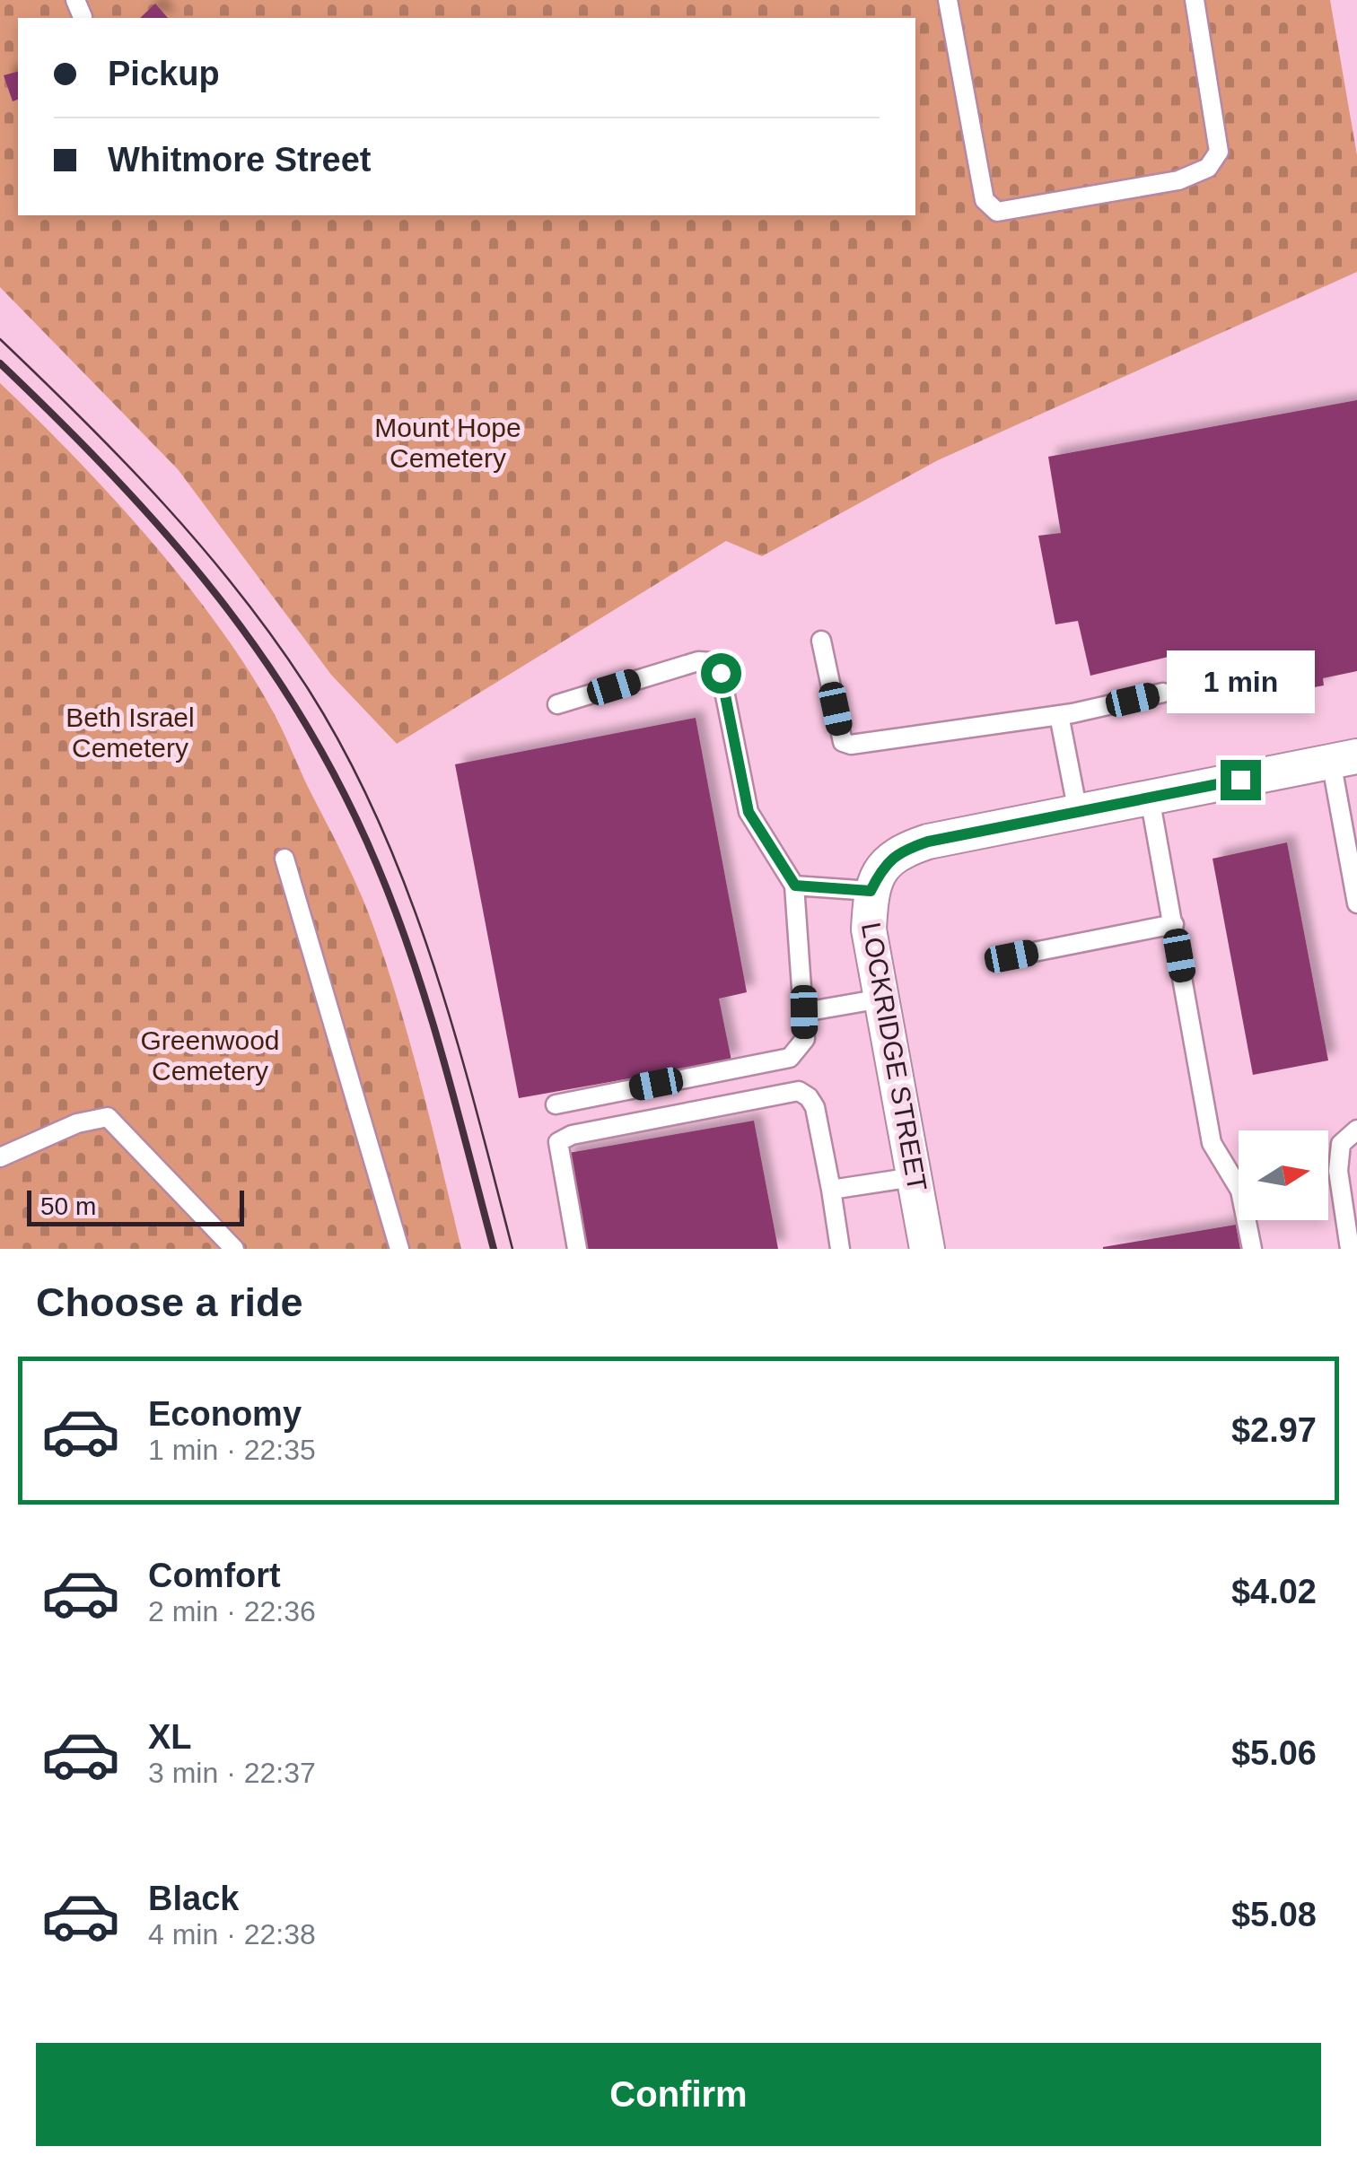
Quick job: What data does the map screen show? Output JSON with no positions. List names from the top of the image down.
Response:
{
  "streets": {
    "street": ["LOCKRIDGE STREET"]
  },
  "parks": ["Mount Hope Cemetery", "Beth Israel Cemetery", "Greenwood Cemetery"],
  "scale_bar": "50 m",
  "north": "right",
  "page": {
    "banner": ["Pickup", "Whitmore Street"],
    "bubble": "1 min",
    "scale": "50 m",
    "heading": "Choose a ride",
    "list": [
      {
        "name": "Economy",
        "note": "1 min · 22:35",
        "value": "$2.97"
      },
      {
        "name": "Comfort",
        "note": "2 min · 22:36",
        "value": "$4.02"
      },
      {
        "name": "XL",
        "note": "3 min · 22:37",
        "value": "$5.06"
      },
      {
        "name": "Black",
        "note": "4 min · 22:38",
        "value": "$5.08"
      }
    ],
    "buttons": "Confirm"
  }
}
